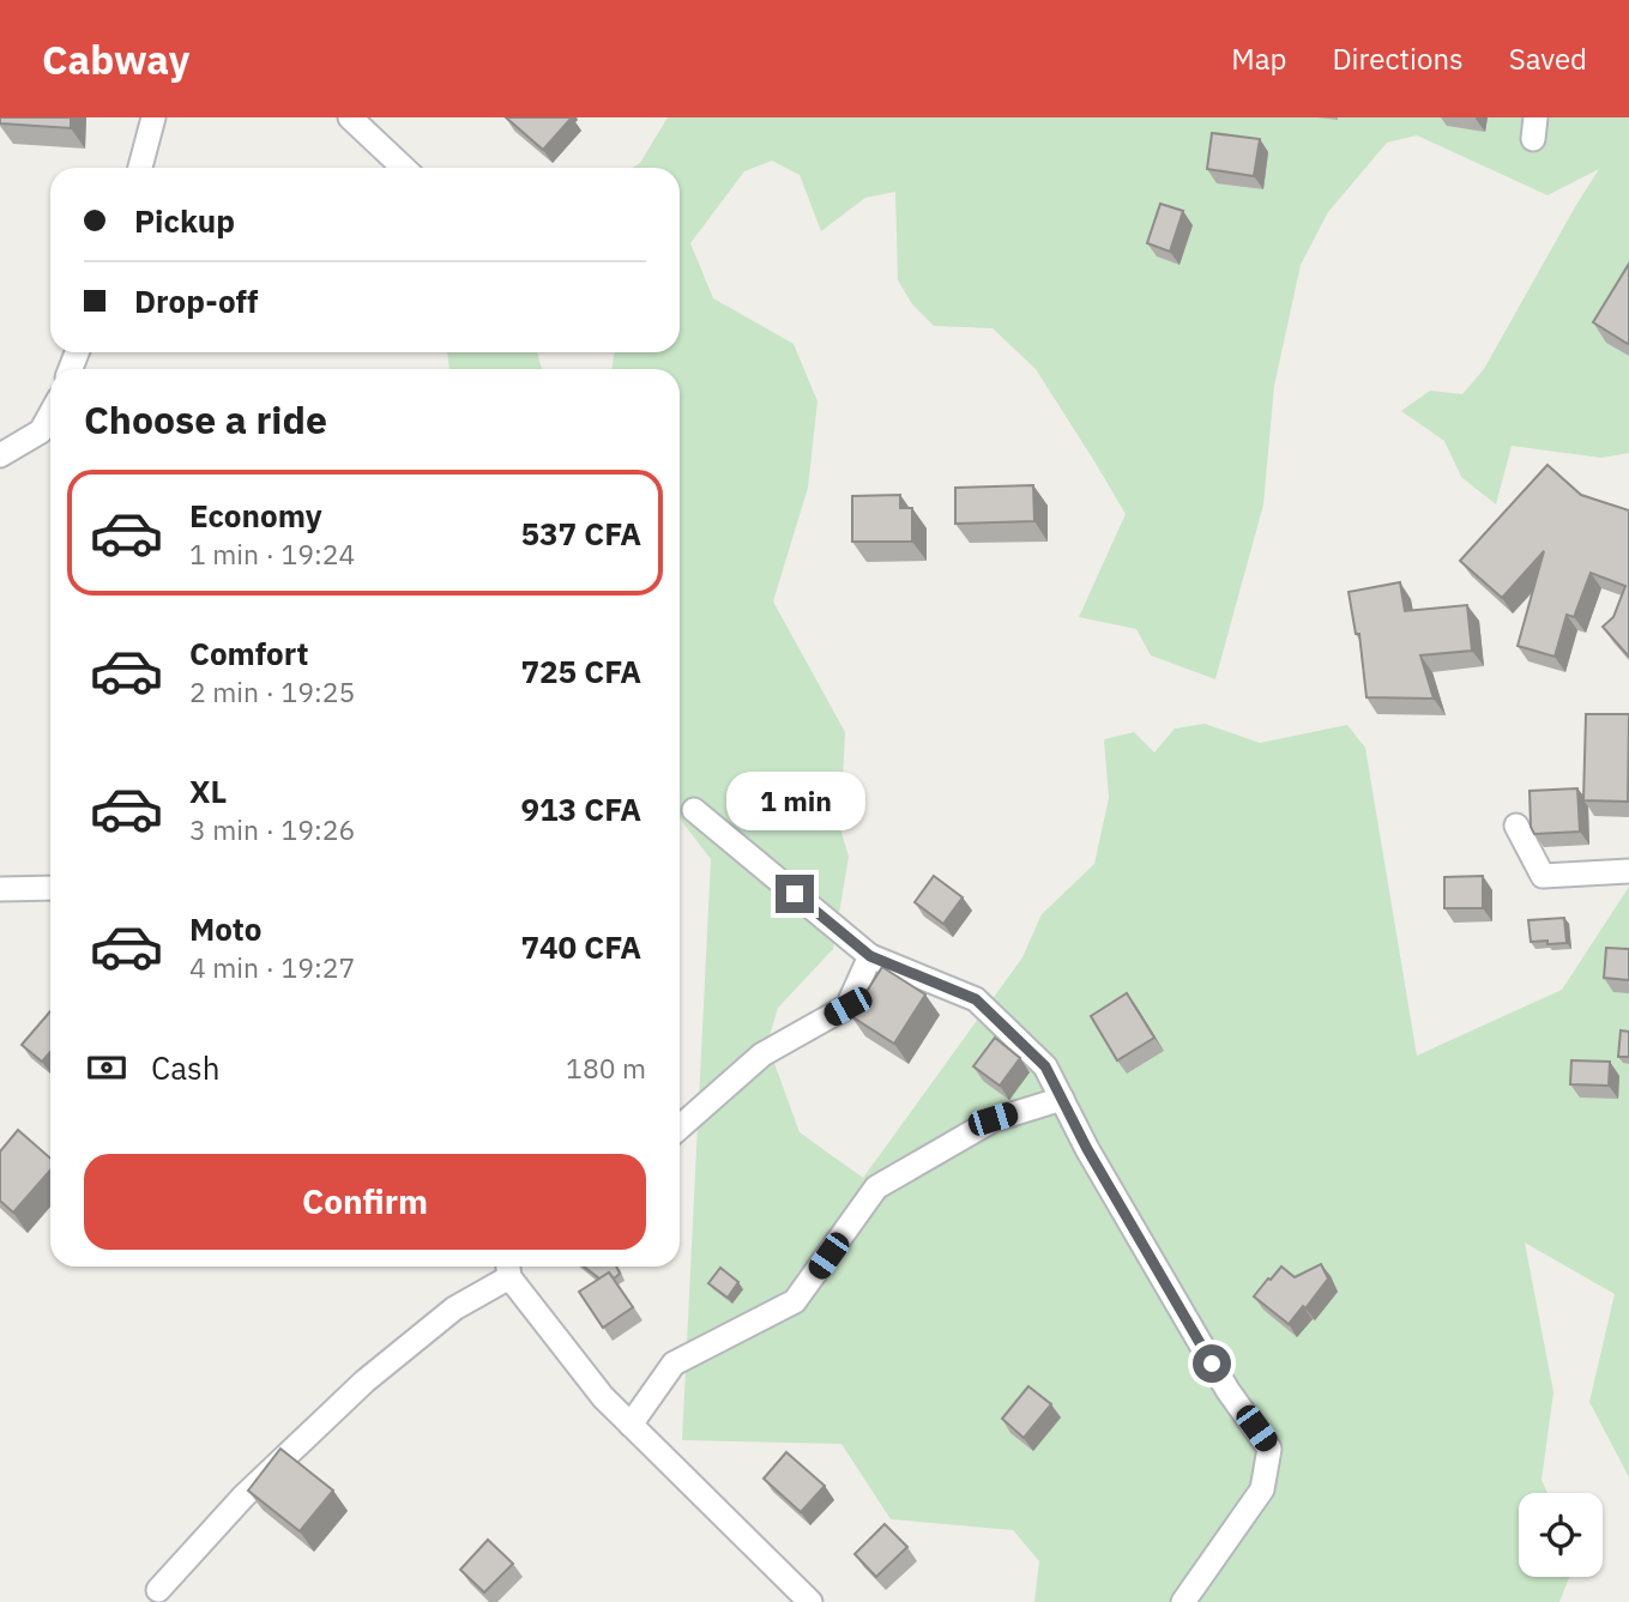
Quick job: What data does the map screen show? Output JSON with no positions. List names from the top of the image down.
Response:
{
  "page": {
    "header": "Cabway",
    "nav": ["Map", "Directions", "Saved"],
    "banner": ["Pickup", "Drop-off"],
    "heading": "Choose a ride",
    "list": [
      {
        "name": "Economy",
        "note": "1 min · 19:24",
        "value": "537 CFA"
      },
      {
        "name": "Comfort",
        "note": "2 min · 19:25",
        "value": "725 CFA"
      },
      {
        "name": "XL",
        "note": "3 min · 19:26",
        "value": "913 CFA"
      },
      {
        "name": "Moto",
        "note": "4 min · 19:27",
        "value": "740 CFA"
      }
    ],
    "bubble": "1 min",
    "pay": ["Cash", "180 m"],
    "buttons": "Confirm"
  }
}
